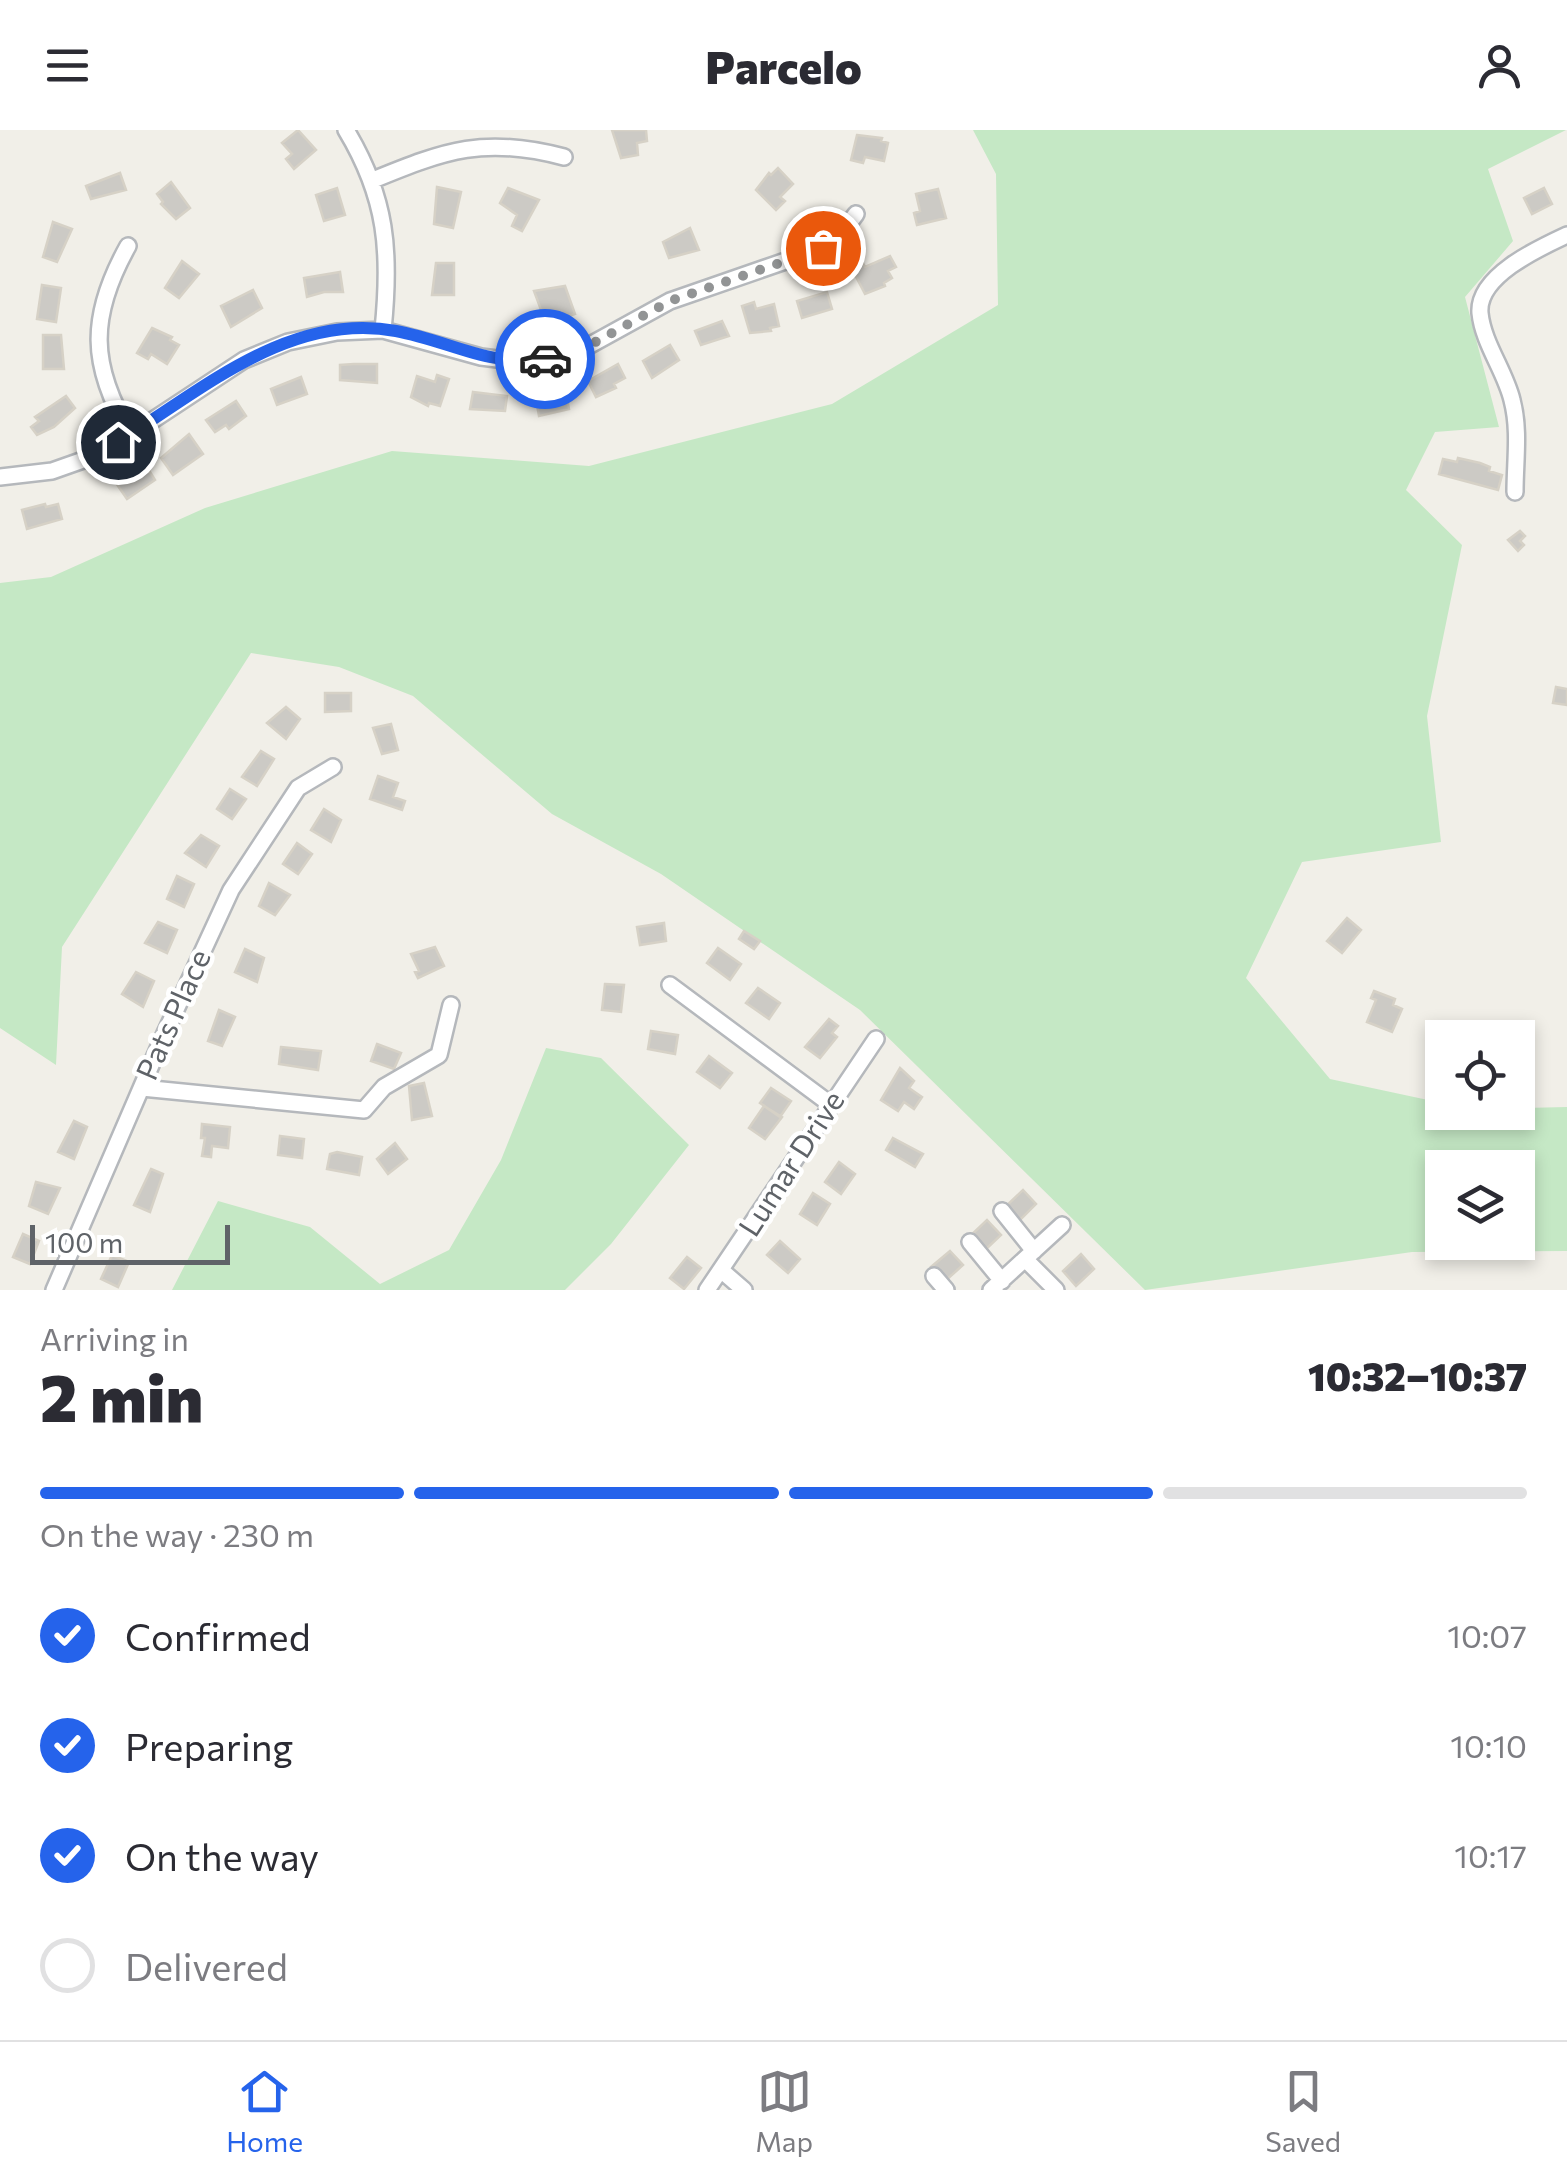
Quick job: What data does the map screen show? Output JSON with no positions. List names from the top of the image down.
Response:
{
  "streets": {
    "street": ["Pats Place", "Lumar Drive"]
  },
  "scale_bar": "100 m",
  "page": {
    "header": "Parcelo",
    "scale": "100 m",
    "heading": ["2 min", "Arriving in", "10:32–10:37"],
    "bar": "On the way · 230 m",
    "list": [
      ["Confirmed", "10:07"],
      ["Preparing", "10:10"],
      ["On the way", "10:17"],
      "Delivered"
    ],
    "tabs": ["Home", "Map", "Saved"]
  }
}
